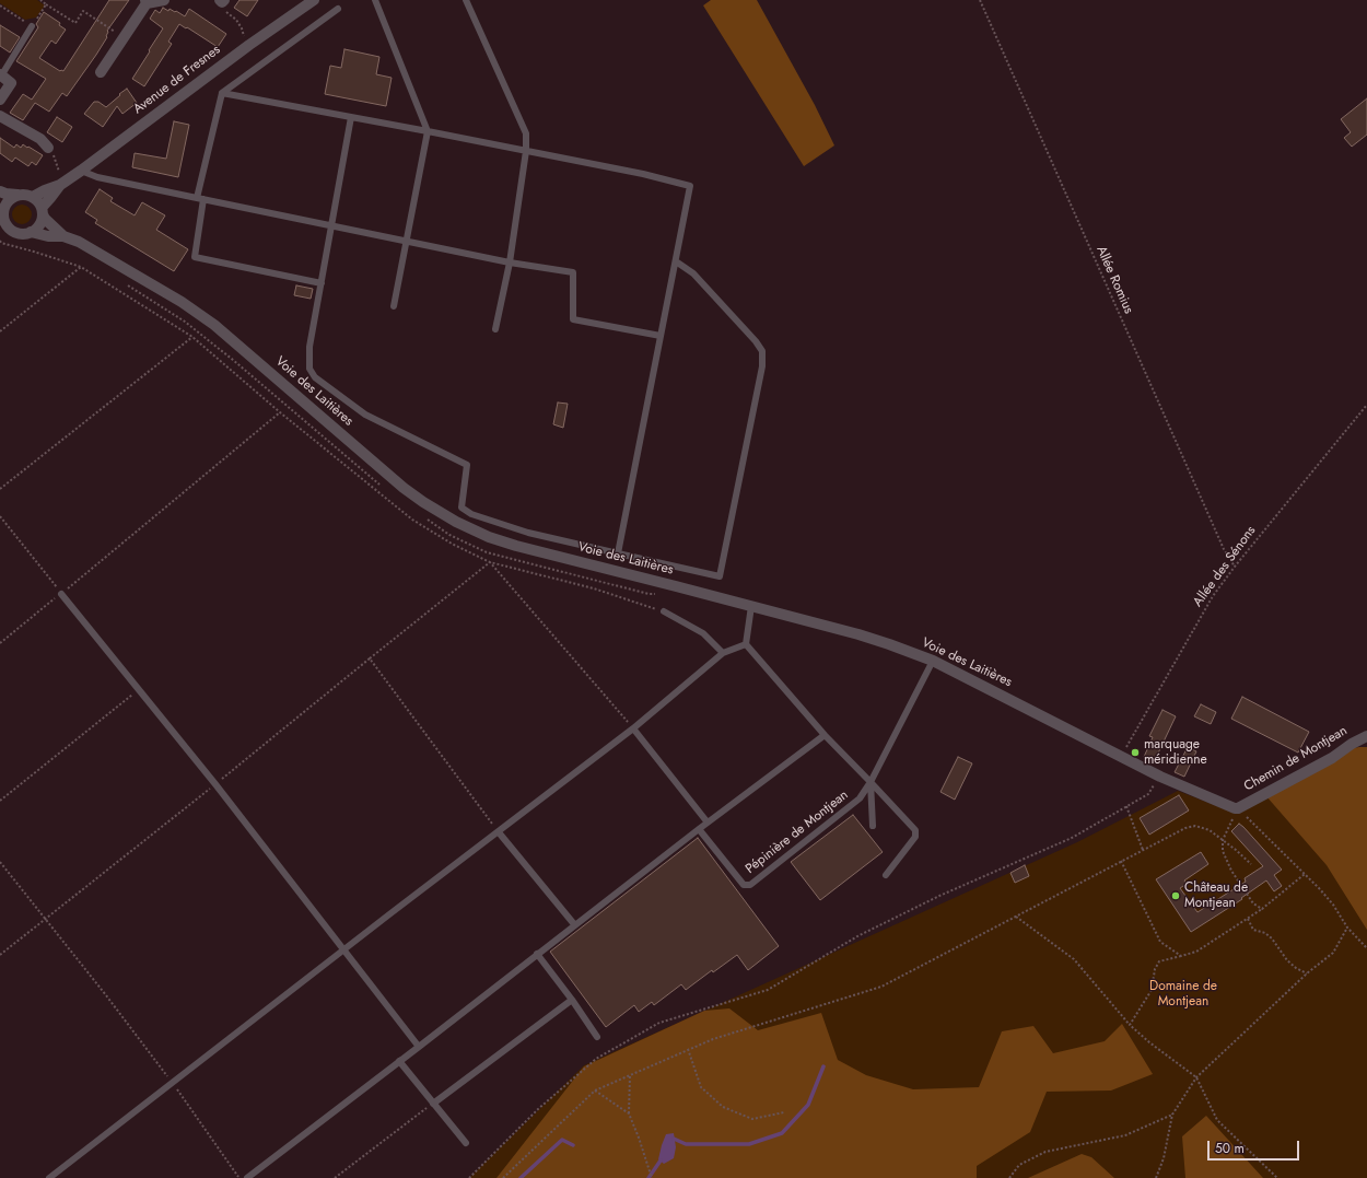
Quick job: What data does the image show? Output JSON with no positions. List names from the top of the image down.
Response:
{
  "streets": {
    "street": ["Avenue de Fresnes", "Voie des Laitières", "Chemin de Montjean"],
    "lane": ["Pépinière de Montjean"],
    "path": ["Allée Romius", "Allée des Sénons"]
  },
  "crossings": [
    ["Avenue de Fresnes", "Voie des Laitières"],
    ["Allée Romius", "Allée des Sénons"],
    ["Voie des Laitières", "Allée des Sénons"],
    ["Voie des Laitières", "Chemin de Montjean"],
    ["Voie des Laitières", "Pépinière de Montjean"]
  ],
  "parks": ["Domaine de Montjean"],
  "places": ["marquage méridienne", "Château de Montjean"],
  "scale_bar": "50 m"
}
